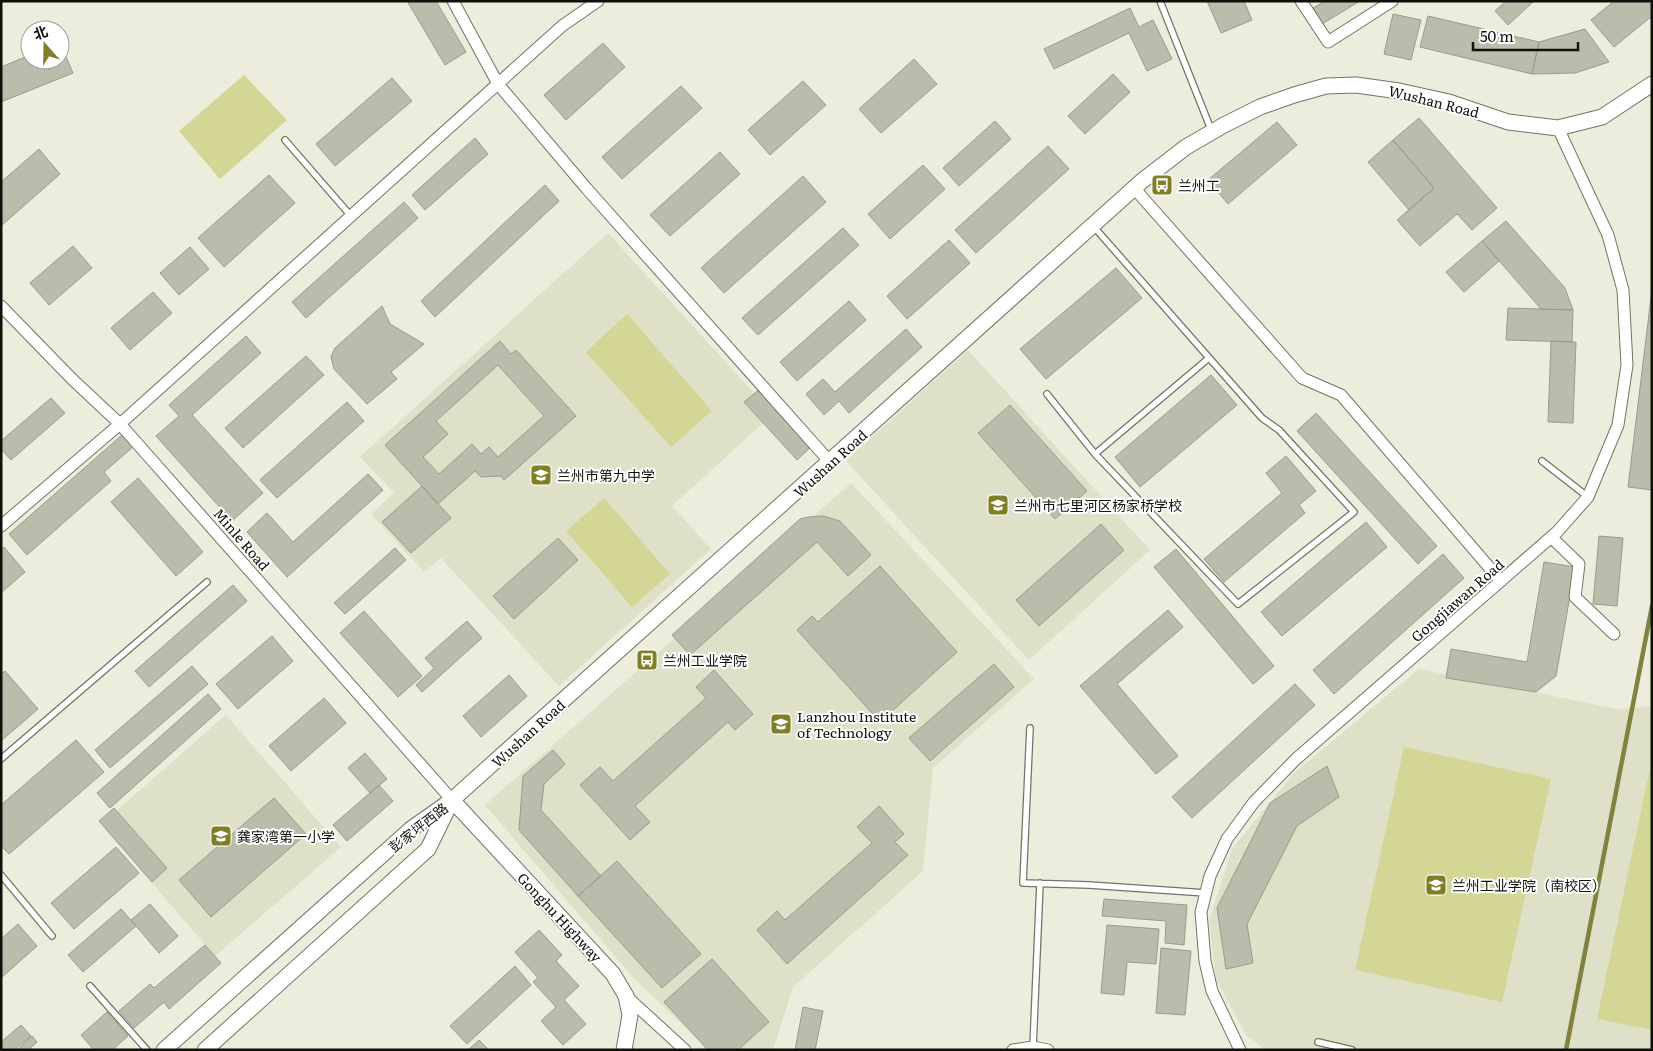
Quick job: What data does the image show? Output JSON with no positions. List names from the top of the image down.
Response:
{
  "streets": {
    "main road": ["Wushan Road", "彭家坪西路", "Gonghu Highway"],
    "street": ["Minle Road", "Gongjiawan Road"]
  },
  "crossings": [
    ["Wushan Road", "Minle Road"],
    ["Wushan Road", "Gongjiawan Road"],
    ["Wushan Road", "彭家坪西路"],
    ["Wushan Road", "Gonghu Highway"],
    ["Minle Road", "彭家坪西路"],
    ["Minle Road", "Gonghu Highway"],
    ["彭家坪西路", "Gonghu Highway"]
  ],
  "places": {
    "bus stop": ["兰州工", "兰州工业学院"],
    "school or university": [
      "兰州市第九中学",
      "兰州市七里河区杨家桥学校",
      "Lanzhou Institute of Technology",
      "龚家湾第一小学",
      "兰州工业学院（南校区）"
    ]
  },
  "scale_bar": "50 m",
  "north": "top"
}
